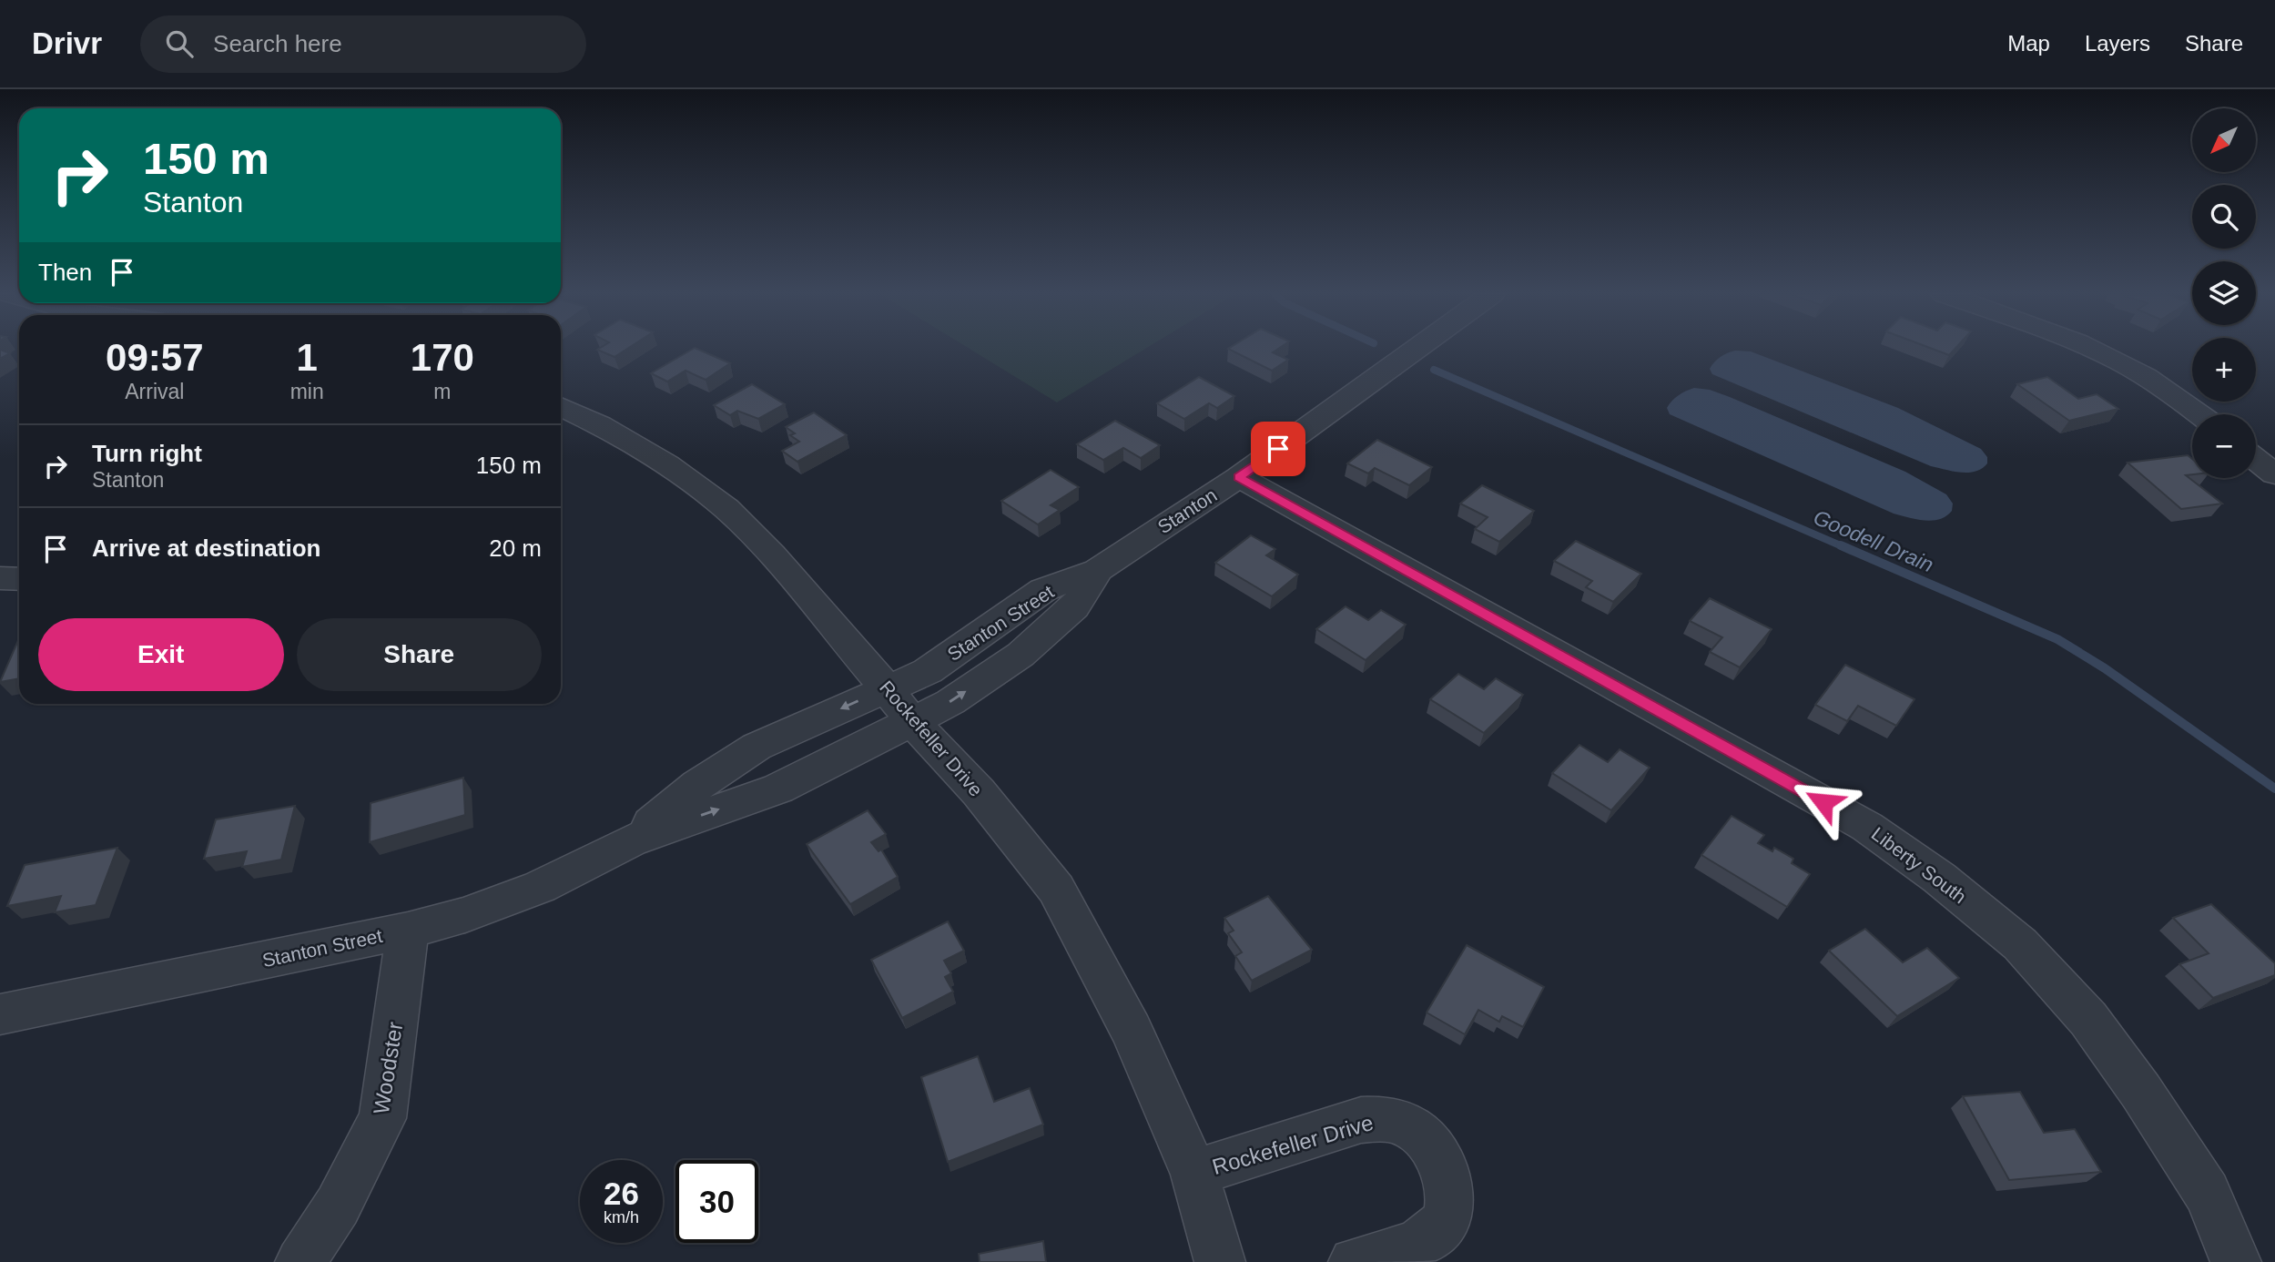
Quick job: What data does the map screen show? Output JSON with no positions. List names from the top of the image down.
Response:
{
  "streets": {
    "street": [
      "Stanton",
      "Stanton Street",
      "Rockefeller Drive",
      "Liberty South",
      "Woodster"
    ]
  },
  "crossings": [
    ["Stanton", "Stanton Street"],
    ["Stanton", "Liberty South"],
    ["Stanton Street", "Rockefeller Drive"],
    ["Stanton Street", "Woodster"]
  ],
  "water": ["Goodell Drain"],
  "north": "bottom left",
  "page": {
    "header": "Drivr",
    "search": "Search here",
    "nav": ["Map", "Layers", "Share"],
    "map_buttons": ["+", "−"],
    "turn": ["150 m", "Stanton"],
    "then": "Then",
    "eta": [
      "09:57",
      "Arrival",
      "1",
      "min",
      "170",
      "m"
    ],
    "list": [
      {
        "name": "Turn right",
        "note": "Stanton",
        "value": "150 m"
      },
      {
        "name": "Arrive at destination",
        "value": "20 m"
      }
    ],
    "buttons": ["Exit", "Share"],
    "speed": "26 km/h",
    "limit": "30"
  }
}
